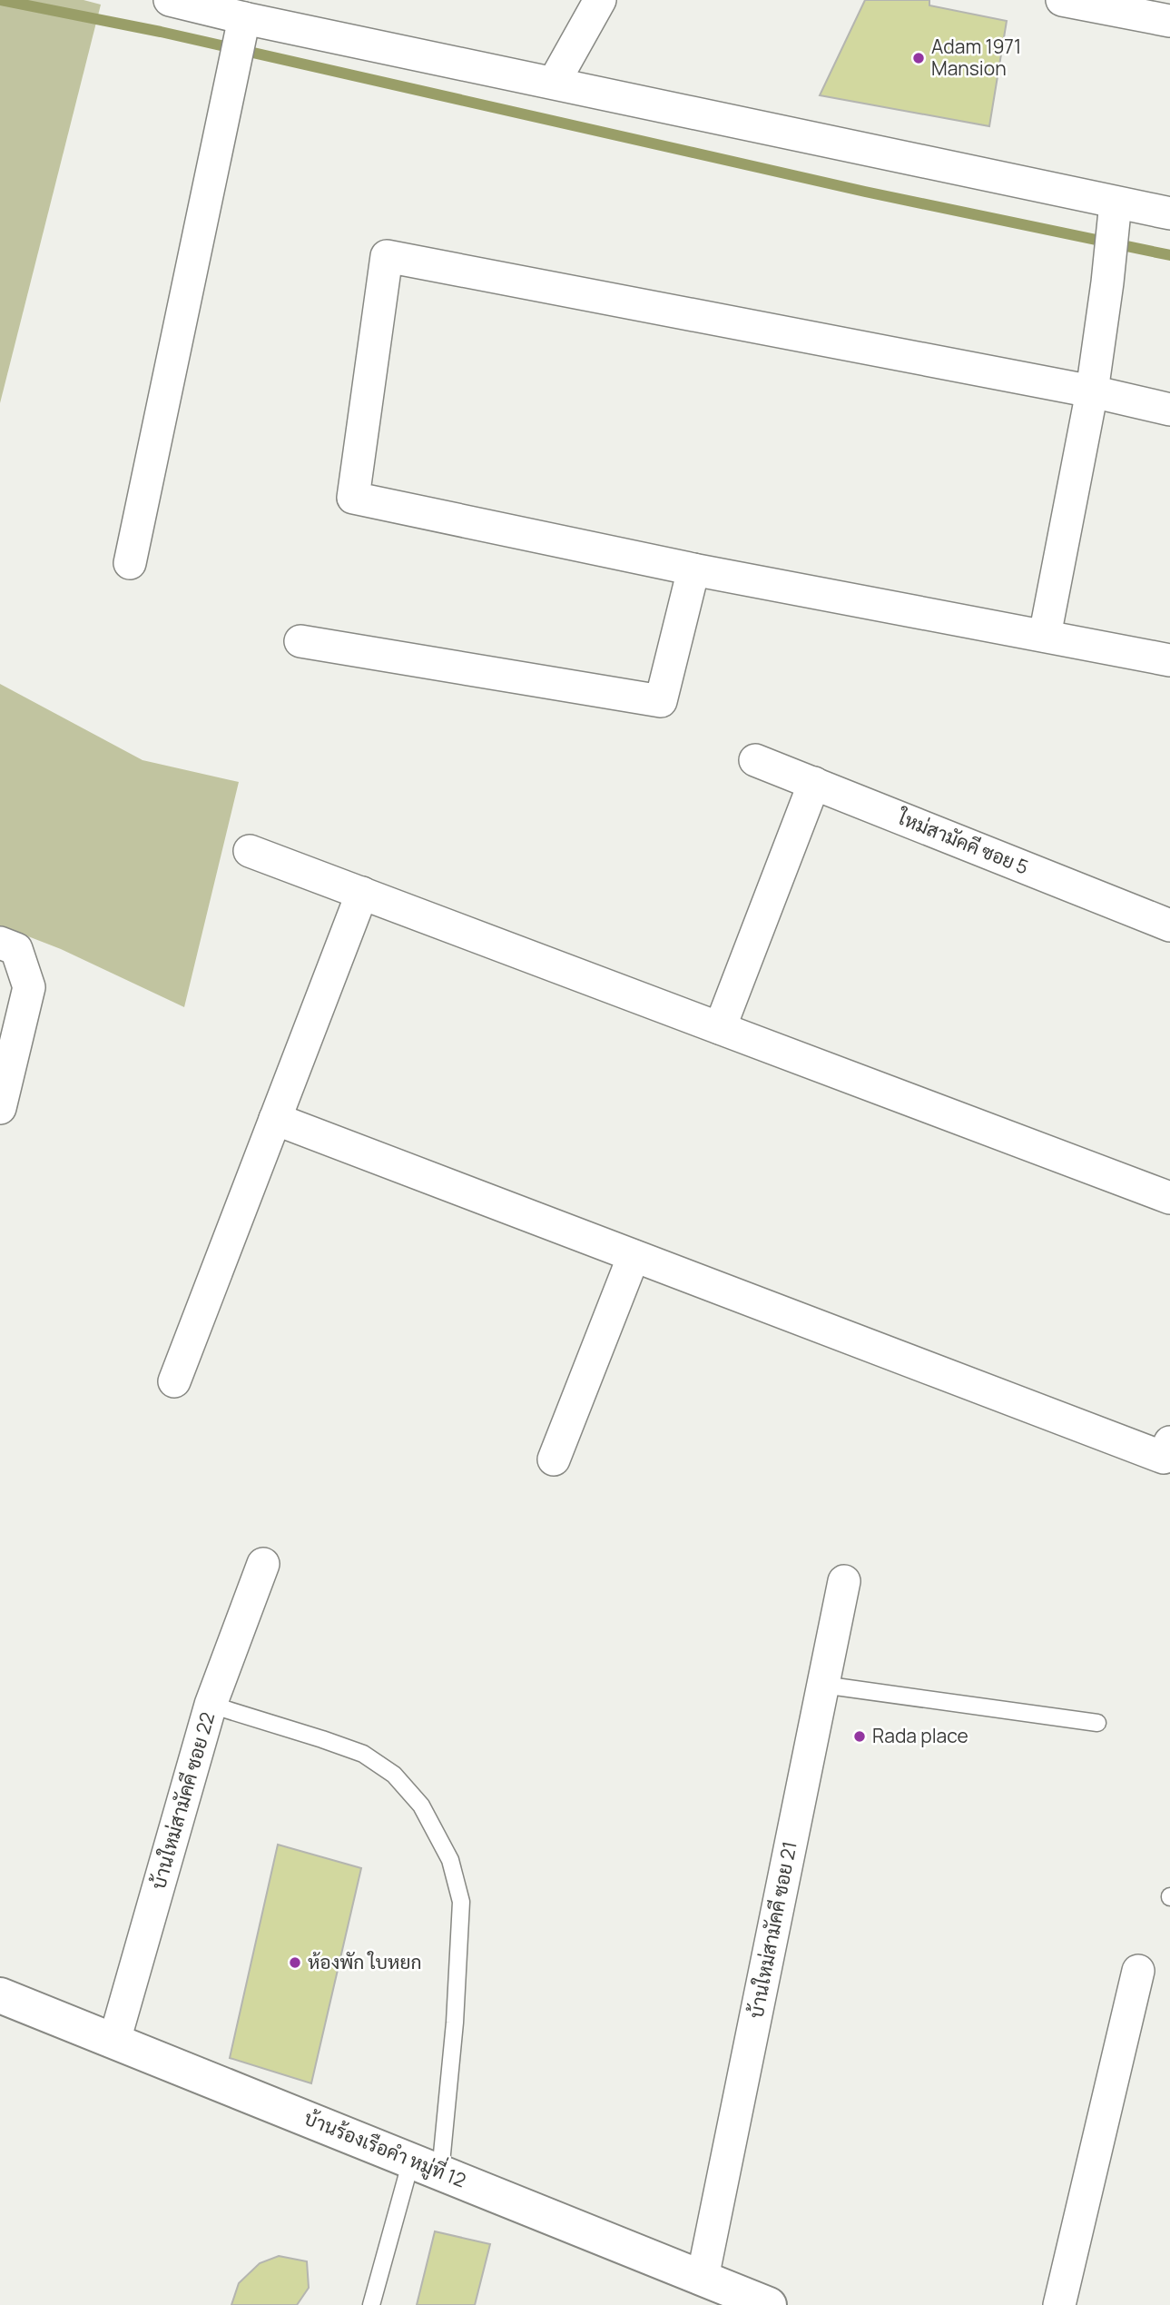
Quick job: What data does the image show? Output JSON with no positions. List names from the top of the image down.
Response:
{
  "streets": {
    "street": [
      "ใหม่สามัคคี ซอย 5",
      "บ้านใหม่สามัคคี ซอย 22",
      "บ้านใหม่สามัคคี ซอย 21",
      "บ้านร้องเรือคำ หมู่ที่ 12"
    ]
  },
  "crossings": [
    ["บ้านใหม่สามัคคี ซอย 22", "บ้านร้องเรือคำ หมู่ที่ 12"],
    ["บ้านใหม่สามัคคี ซอย 21", "บ้านร้องเรือคำ หมู่ที่ 12"]
  ],
  "places": ["Adam 1971 Mansion", "Rada place", "ห้องพัก ใบหยก"]
}
